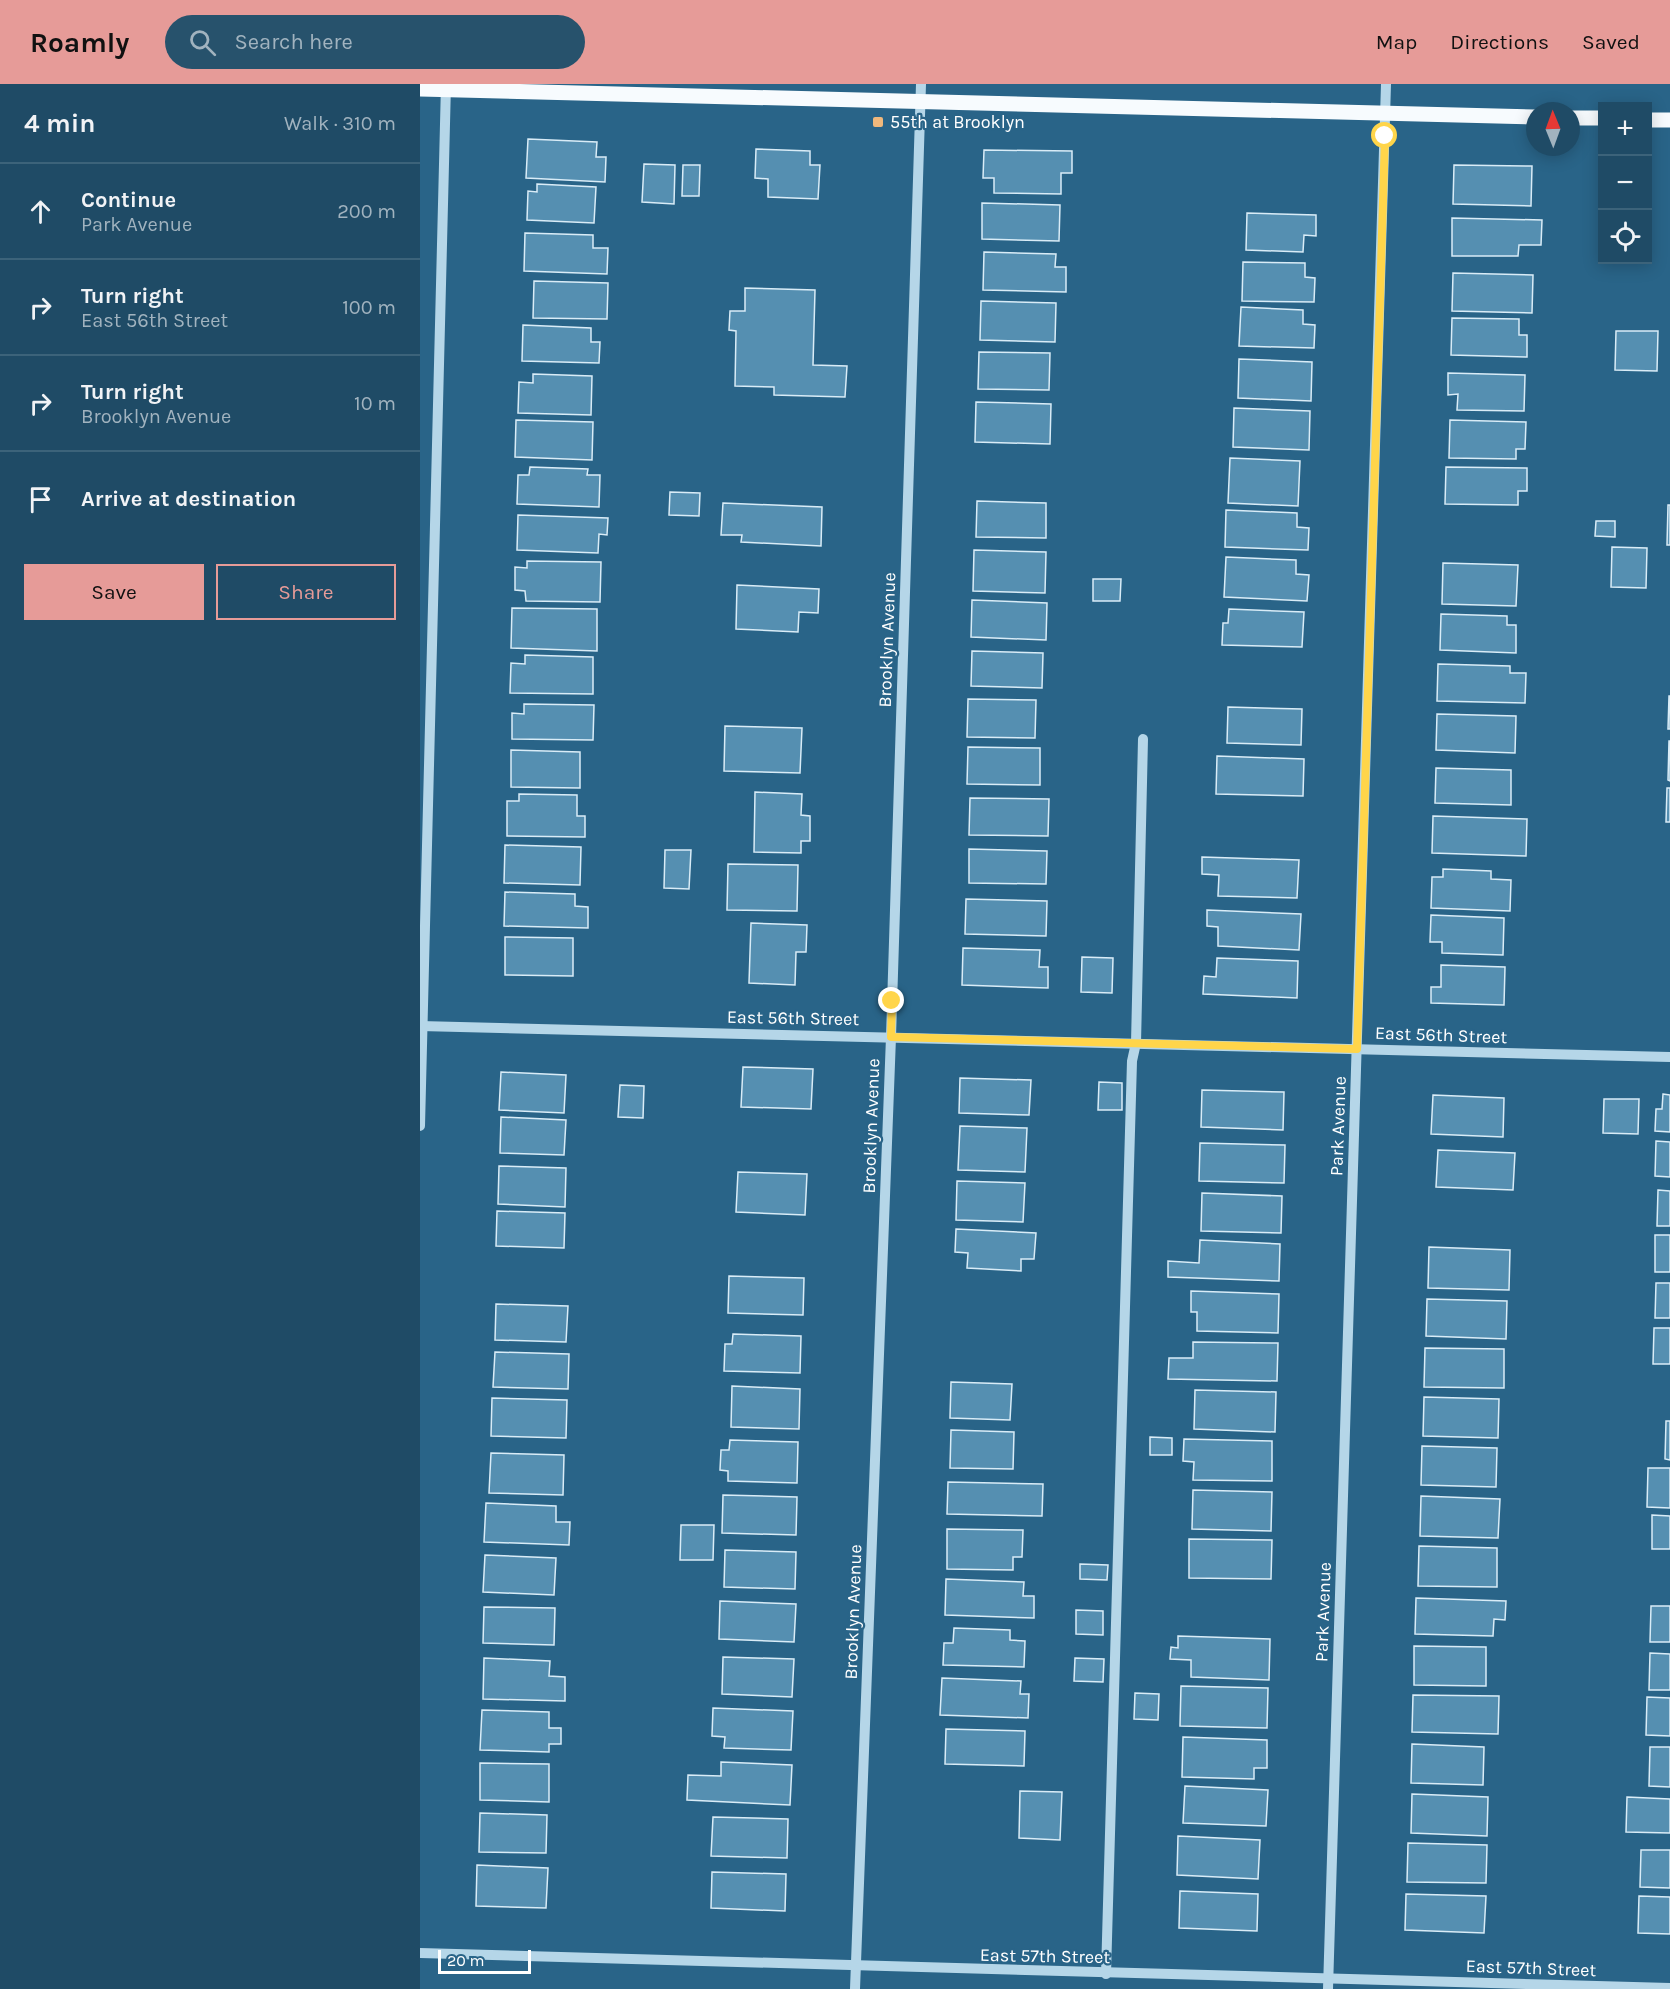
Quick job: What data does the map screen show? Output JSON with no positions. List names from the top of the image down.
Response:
{
  "streets": {
    "street": [
      "Brooklyn Avenue",
      "East 56th Street",
      "Park Avenue",
      "East 57th Street"
    ]
  },
  "crossings": [
    ["Brooklyn Avenue", "East 56th Street"],
    ["Brooklyn Avenue", "East 57th Street"],
    ["East 56th Street", "Park Avenue"],
    ["Park Avenue", "East 57th Street"]
  ],
  "places": {
    "transit": ["55th at Brooklyn"]
  },
  "scale_bar": "20 m",
  "north": "top",
  "page": {
    "header": "Roamly",
    "search": "Search here",
    "nav": ["Map", "Directions", "Saved"],
    "heading": ["4 min", "Walk · 310 m"],
    "map_buttons": ["+", "−"],
    "list": [
      ["Continue", "Park Avenue", "200 m"],
      ["Turn right", "East 56th Street", "100 m"],
      ["Turn right", "Brooklyn Avenue", "10 m"],
      "Arrive at destination"
    ],
    "buttons": ["Save", "Share"],
    "scale": "20 m"
  }
}
